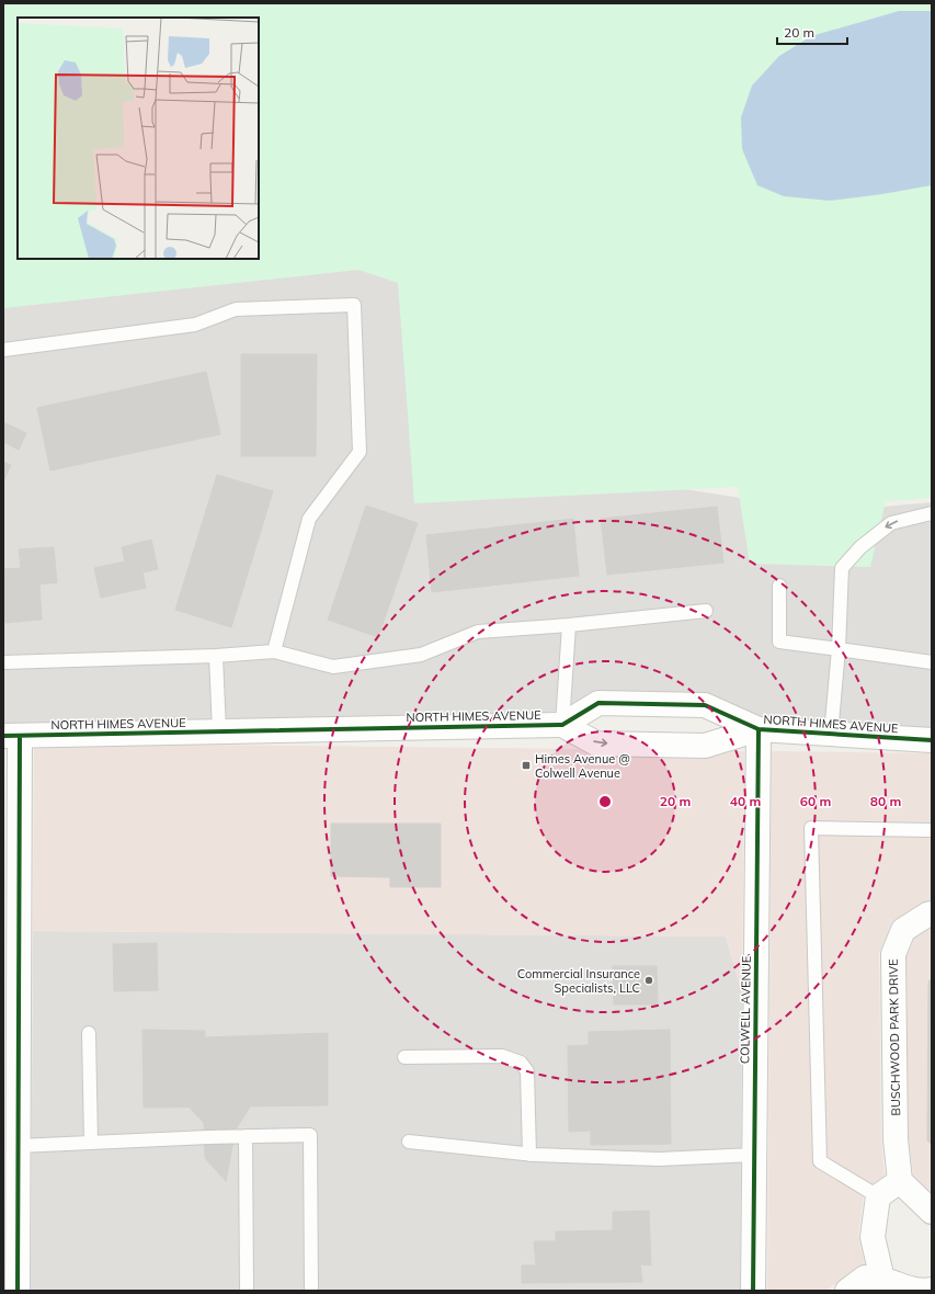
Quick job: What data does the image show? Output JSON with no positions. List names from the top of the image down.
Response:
{
  "streets": {
    "street": ["NORTH HIMES AVENUE", "COLWELL AVENUE", "BUSCHWOOD PARK DRIVE"]
  },
  "crossings": [
    ["NORTH HIMES AVENUE", "COLWELL AVENUE"]
  ],
  "places": {
    "transit": ["Himes Avenue @ Colwell Avenue"],
    "other": ["Commercial Insurance Specialists, LLC"]
  },
  "scale_bar": "20 m",
  "rings": [
    "20 m",
    "40 m",
    "60 m",
    "80 m"
  ]
}
